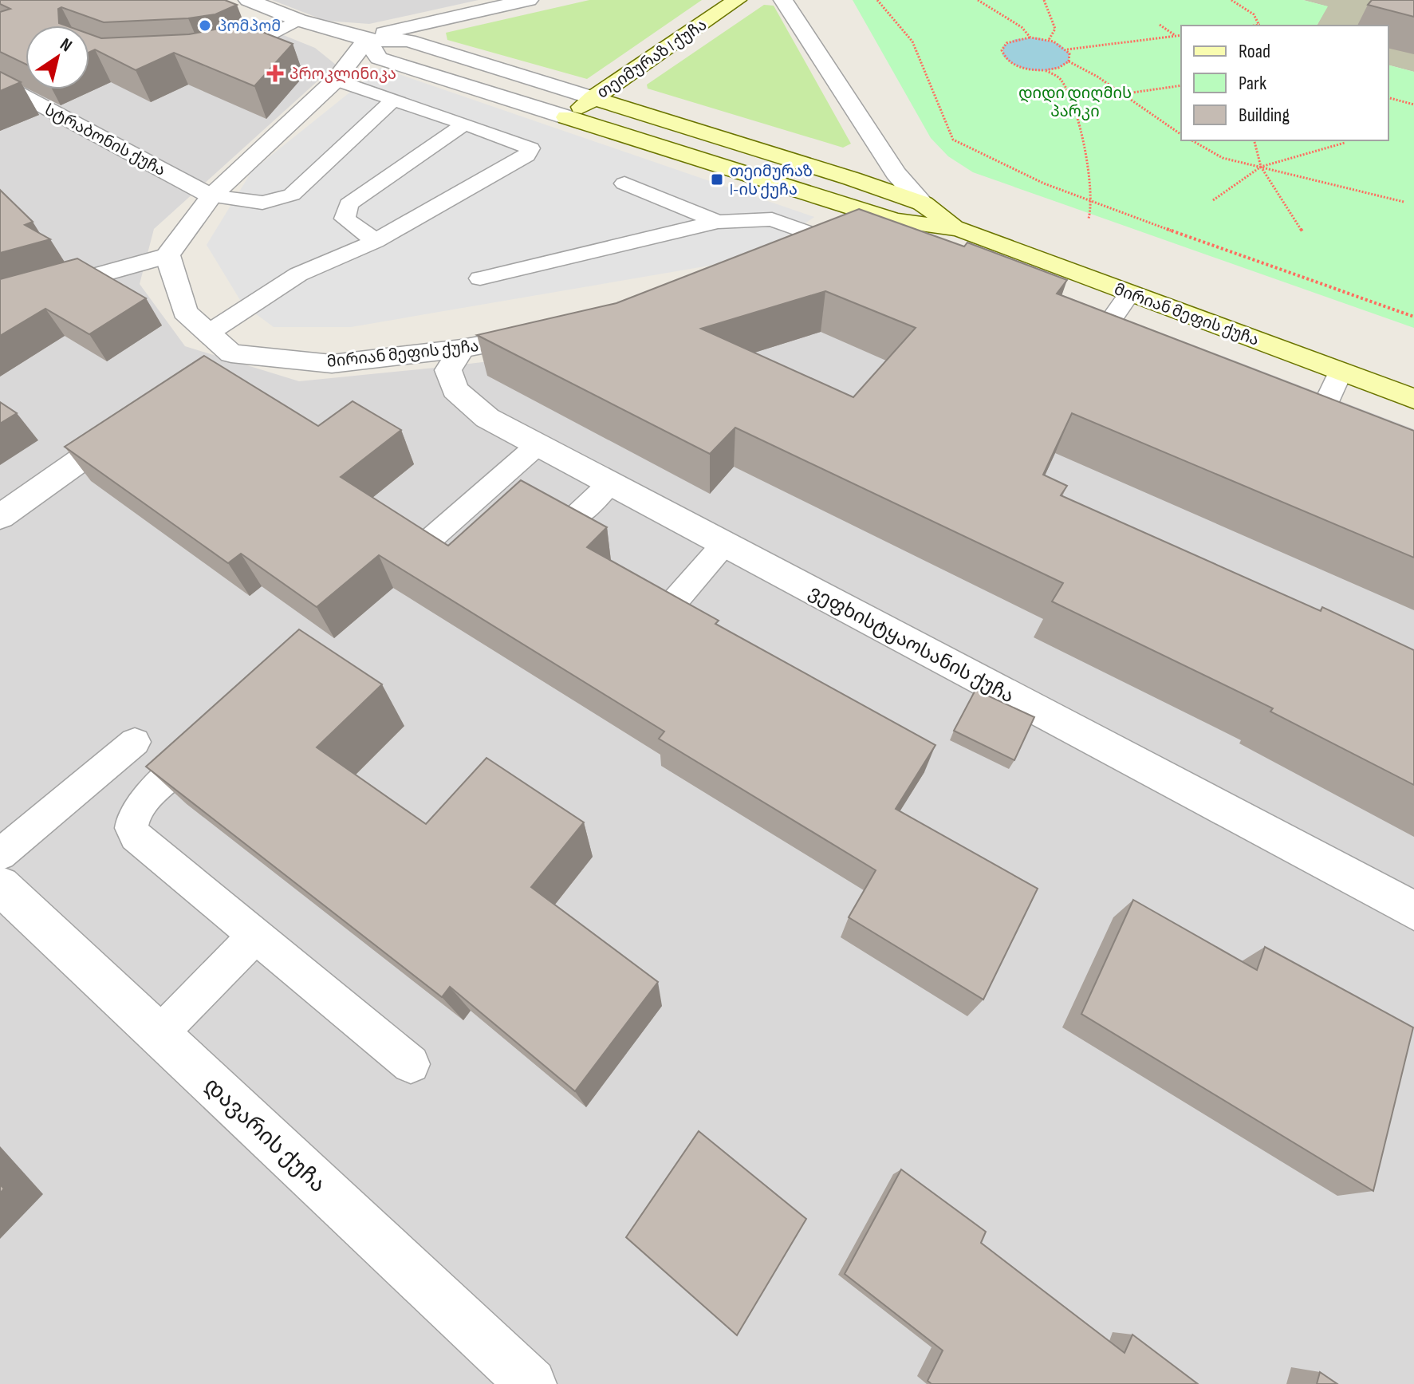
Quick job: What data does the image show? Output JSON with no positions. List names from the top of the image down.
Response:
{
  "streets": {
    "main road": ["თეიმურაზ I ქუჩა", "მირიან მეფის ქუჩა"],
    "street": ["სტრაბონის ქუჩა", "ვეფხისტყაოსანის ქუჩა", "დავარის ქუჩა"]
  },
  "crossings": [
    ["თეიმურაზ I ქუჩა", "მირიან მეფის ქუჩა"],
    ["მირიან მეფის ქუჩა", "ვეფხისტყაოსანის ქუჩა"]
  ],
  "parks": ["დიდი დიღმის პარკი"],
  "places": {
    "other": ["პომპომ"],
    "health": ["პროკლინიკა"],
    "transit": ["თეიმურაზ I-ის ქუჩა"]
  },
  "legend": ["Road", "Park", "Building"],
  "north": "top right"
}
